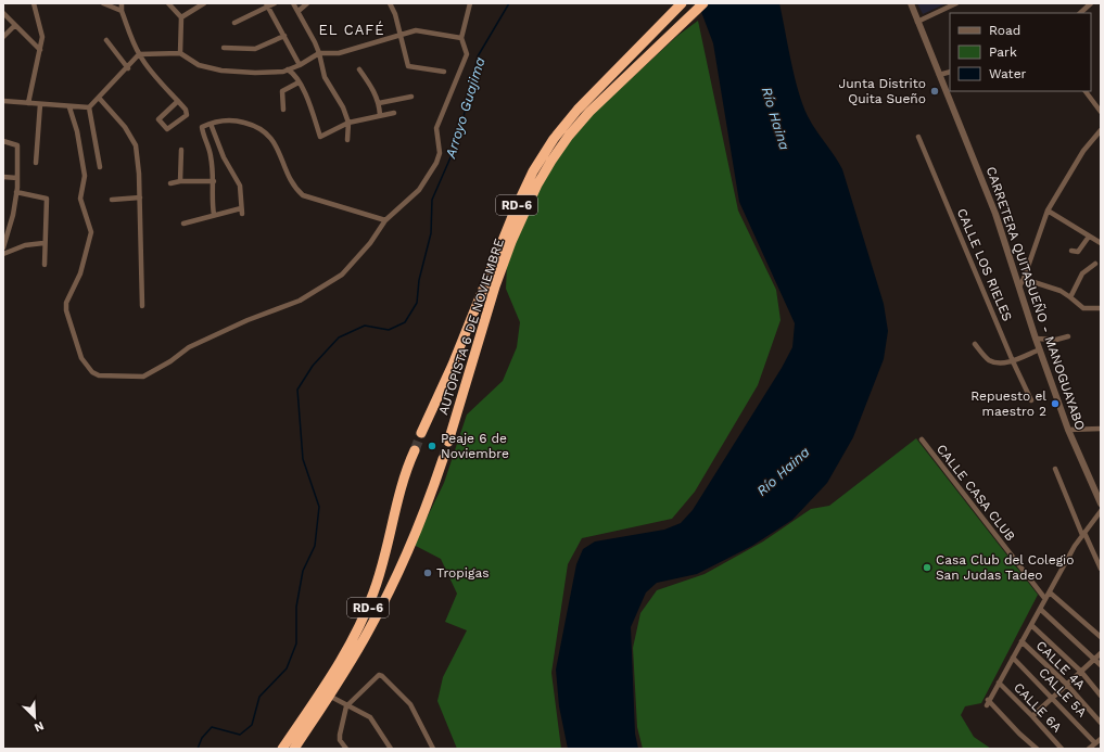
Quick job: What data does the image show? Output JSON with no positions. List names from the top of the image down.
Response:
{
  "streets": {
    "highway": ["RD-6", "AUTOPISTA 6 DE NOVIEMBRE"],
    "street": [
      "CALLE LOS RIELES",
      "CARRETERA QUITASUEÑO - MANOGUAYABO",
      "CALLE CASA CLUB",
      "CALLE 4A",
      "CALLE 5A",
      "CALLE 6A"
    ]
  },
  "districts": ["EL CAFÉ"],
  "water": ["Arroyo Guajima", "Río Haina"],
  "places": [
    "Junta Distrito Quita Sueño",
    "Repuesto el maestro 2",
    "Peaje 6 de Noviembre",
    "Casa Club del Colegio San Judas Tadeo",
    "Tropigas"
  ],
  "legend": ["Road", "Park", "Water"],
  "north": "bottom right"
}
